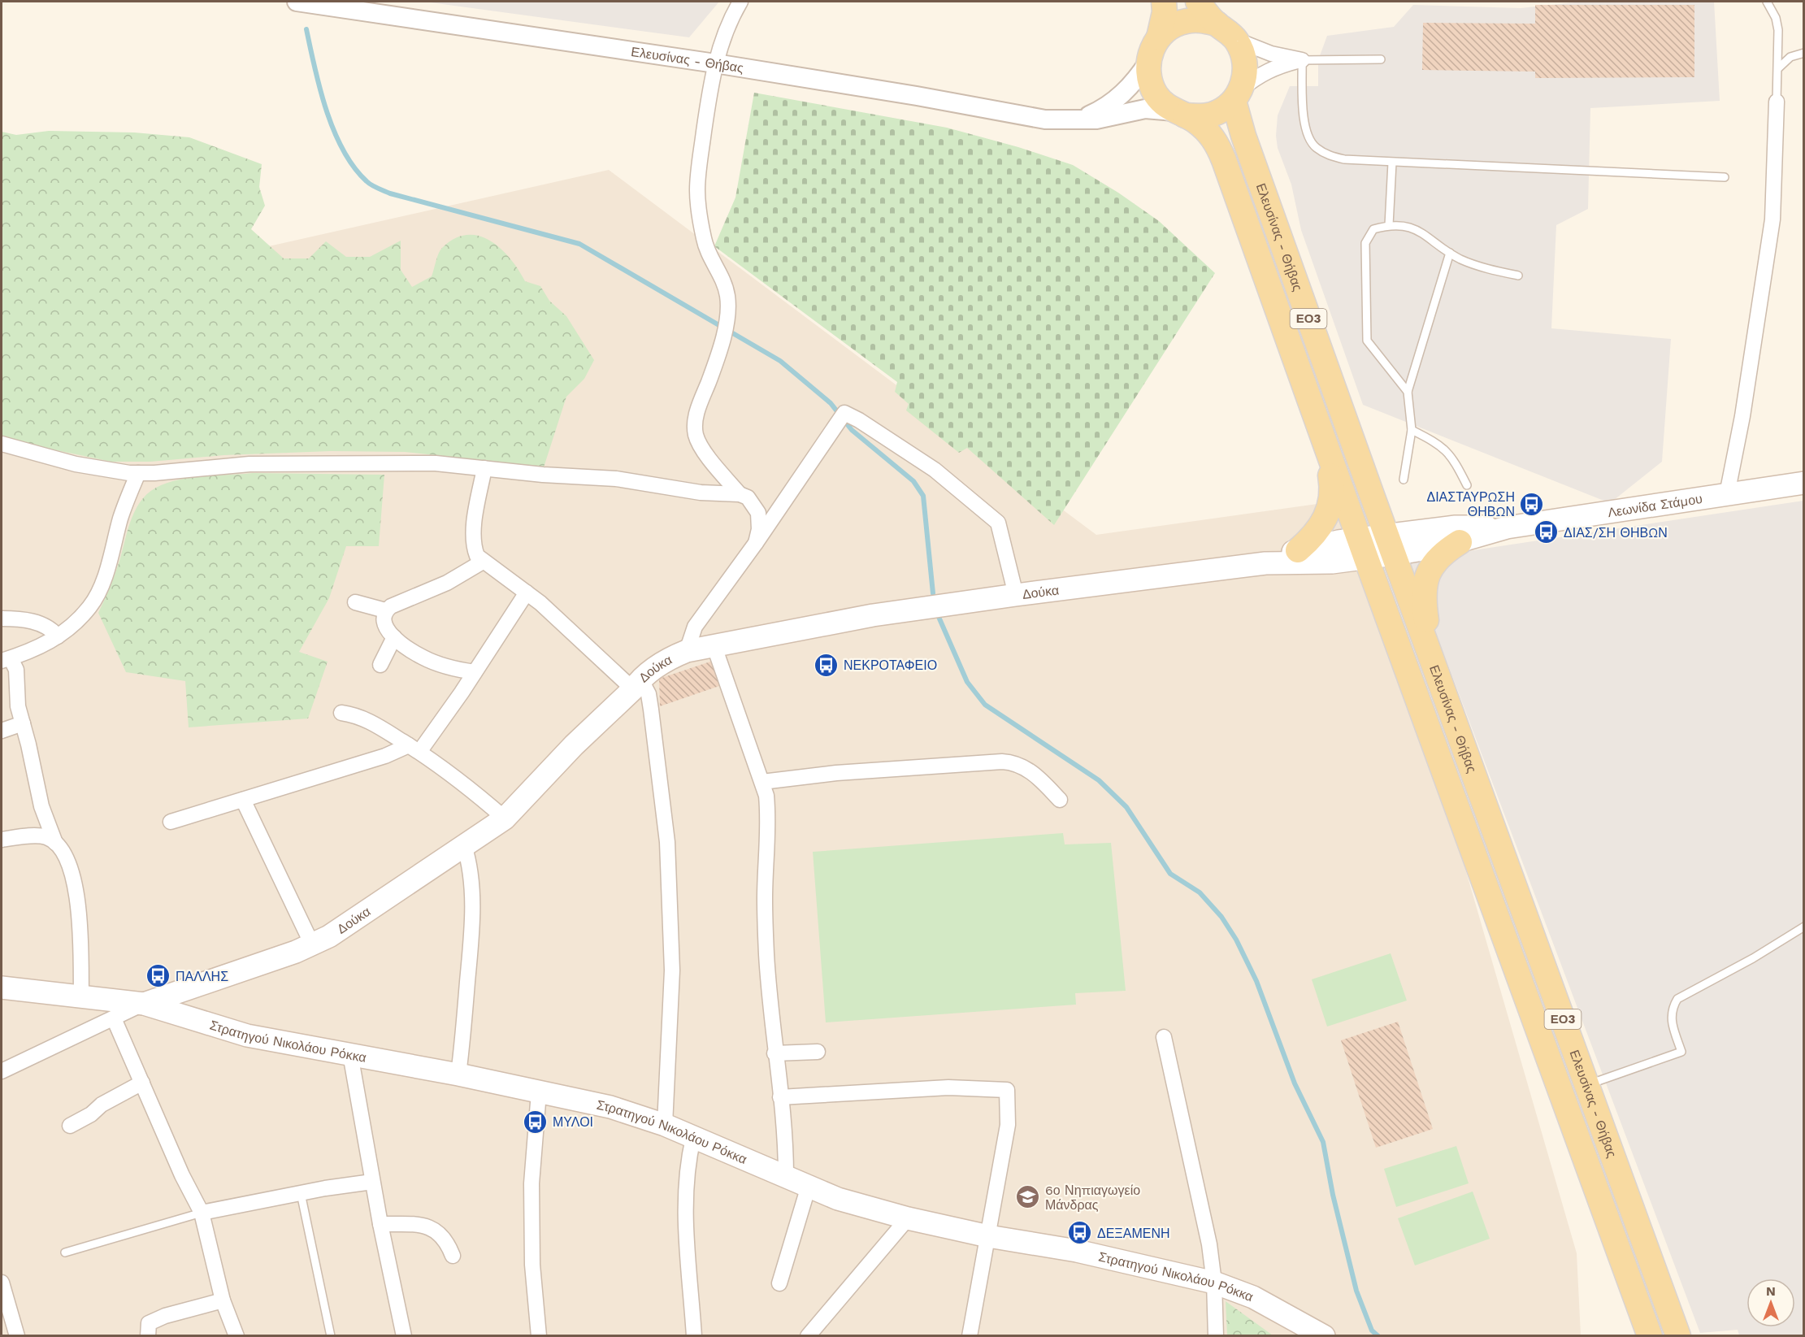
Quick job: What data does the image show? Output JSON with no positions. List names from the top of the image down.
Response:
{
  "streets": {
    "main road": [
      "Ελευσίνας - Θήβας",
      "ΕΟ3",
      "Λεωνίδα Στάμου",
      "Δούκα",
      "Στρατηγού Νικολάου Ρόκκα"
    ]
  },
  "crossings": [
    ["Ελευσίνας - Θήβας", "ΕΟ3"],
    ["Ελευσίνας - Θήβας", "Λεωνίδα Στάμου"],
    ["Ελευσίνας - Θήβας", "Δούκα"],
    ["ΕΟ3", "Λεωνίδα Στάμου"],
    ["ΕΟ3", "Δούκα"],
    ["Λεωνίδα Στάμου", "Δούκα"],
    ["Δούκα", "Στρατηγού Νικολάου Ρόκκα"]
  ],
  "places": {
    "bus stop": [
      "ΔΙΑΣΤΑΥΡΩΣΗ ΘΗΒΩΝ",
      "ΔΙΑΣ/ΣΗ ΘΗΒΩΝ",
      "ΝΕΚΡΟΤΑΦΕΙΟ",
      "ΠΑΛΛΗΣ",
      "ΜΥΛΟΙ",
      "ΔΕΞΑΜΕΝΗ"
    ],
    "school or university": ["6ο Νηπιαγωγείο Μάνδρας"]
  },
  "north": "top"
}
